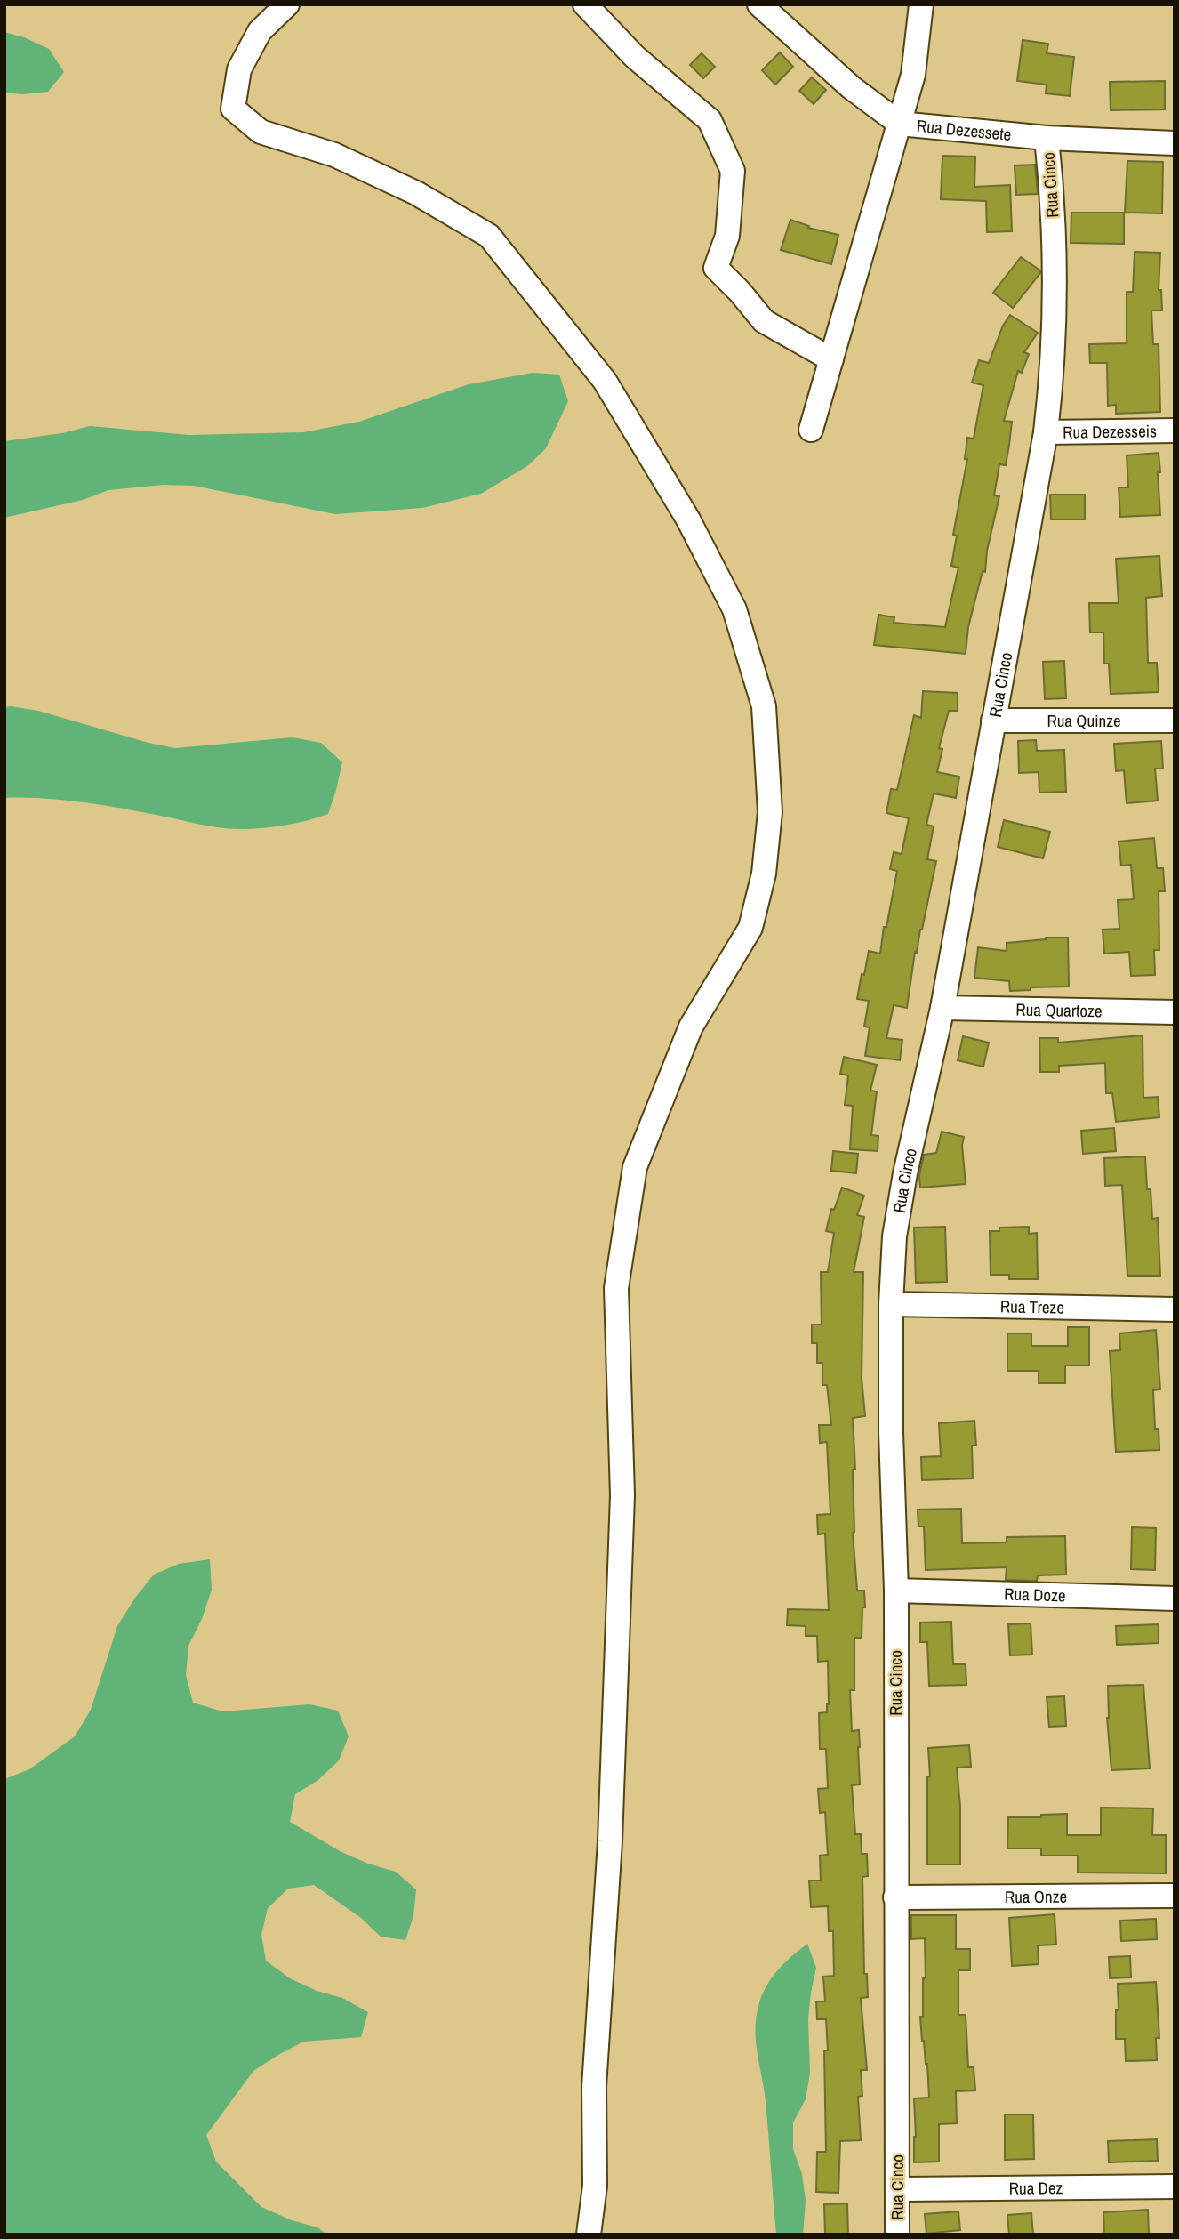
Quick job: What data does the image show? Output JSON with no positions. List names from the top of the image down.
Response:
{
  "streets": {
    "street": [
      "Rua Dezessete",
      "Rua Cinco",
      "Rua Dezesseis",
      "Rua Quinze",
      "Rua Quartoze",
      "Rua Treze",
      "Rua Doze",
      "Rua Onze",
      "Rua Dez"
    ]
  },
  "crossings": [
    ["Rua Dezessete", "Rua Cinco"],
    ["Rua Cinco", "Rua Dezesseis"],
    ["Rua Cinco", "Rua Quinze"],
    ["Rua Cinco", "Rua Quartoze"],
    ["Rua Cinco", "Rua Treze"],
    ["Rua Cinco", "Rua Doze"],
    ["Rua Cinco", "Rua Onze"],
    ["Rua Cinco", "Rua Dez"]
  ]
}
